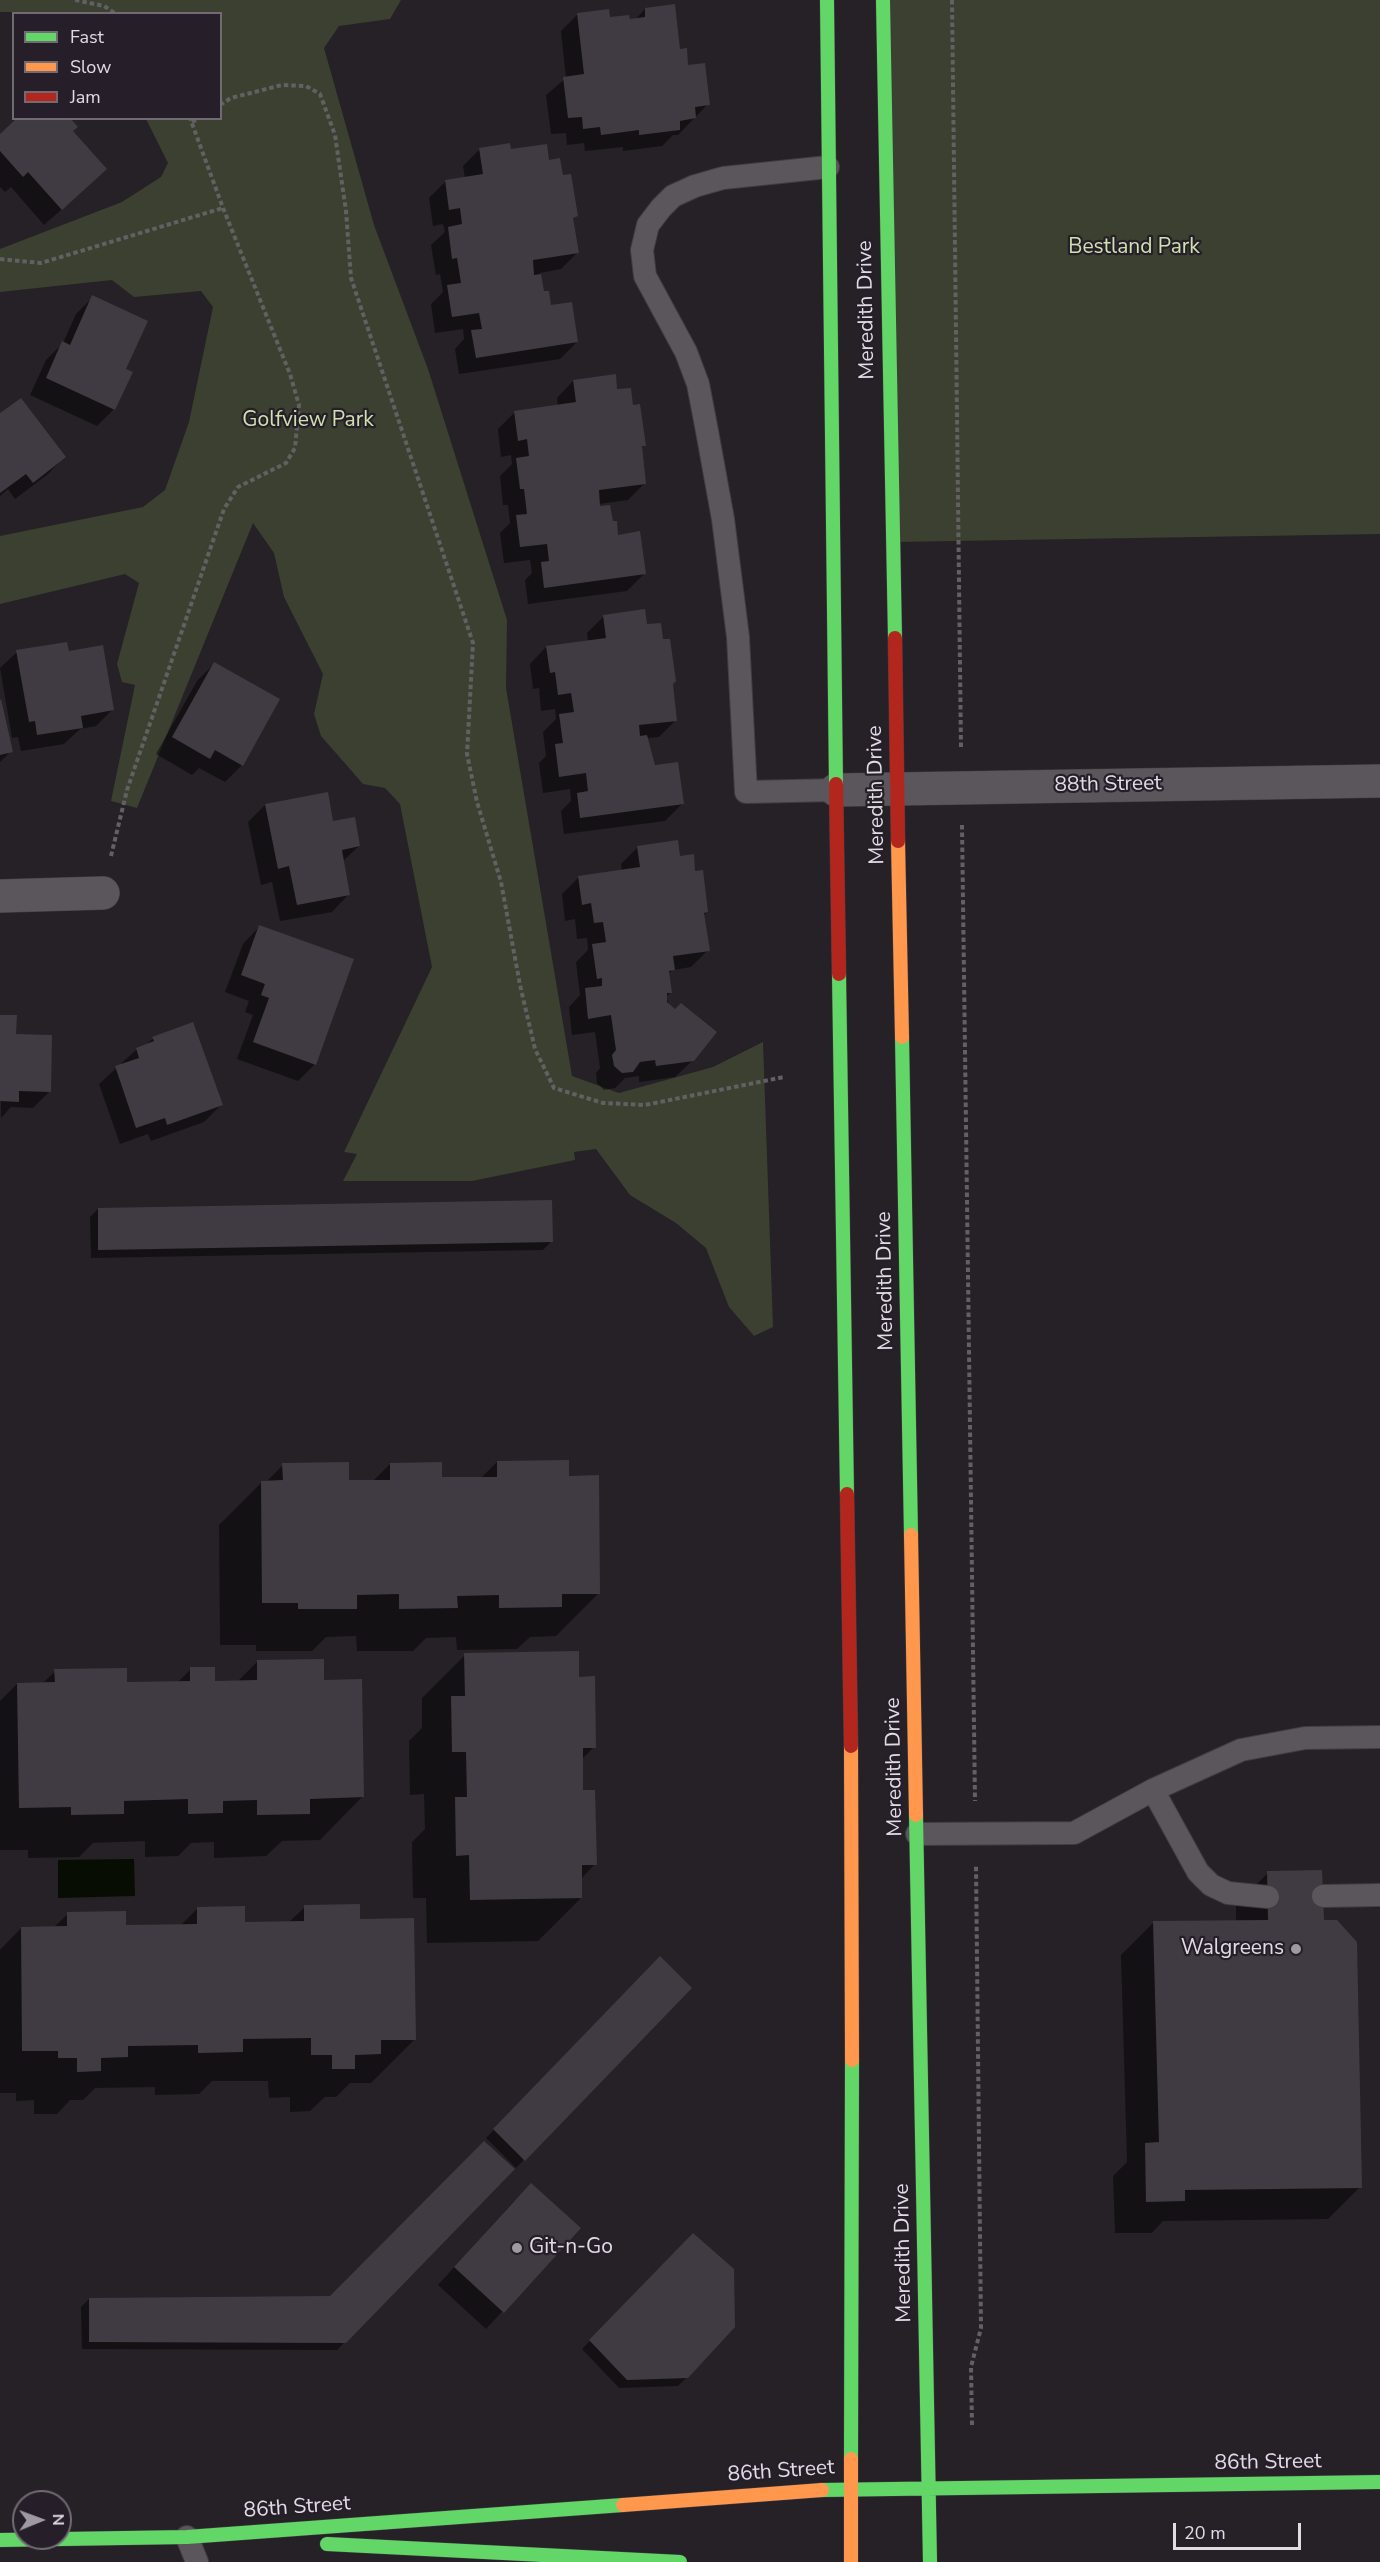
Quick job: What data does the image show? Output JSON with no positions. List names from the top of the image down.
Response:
{
  "streets": {
    "main road": ["Meredith Drive", "86th Street"],
    "street": ["88th Street"]
  },
  "crossings": [
    ["Meredith Drive", "88th Street"],
    ["Meredith Drive", "86th Street"]
  ],
  "parks": ["Bestland Park", "Golfview Park"],
  "places": ["Walgreens", "Git-n-Go"],
  "legend": ["Fast", "Slow", "Jam"],
  "scale_bar": "20 m",
  "north": "right"
}
